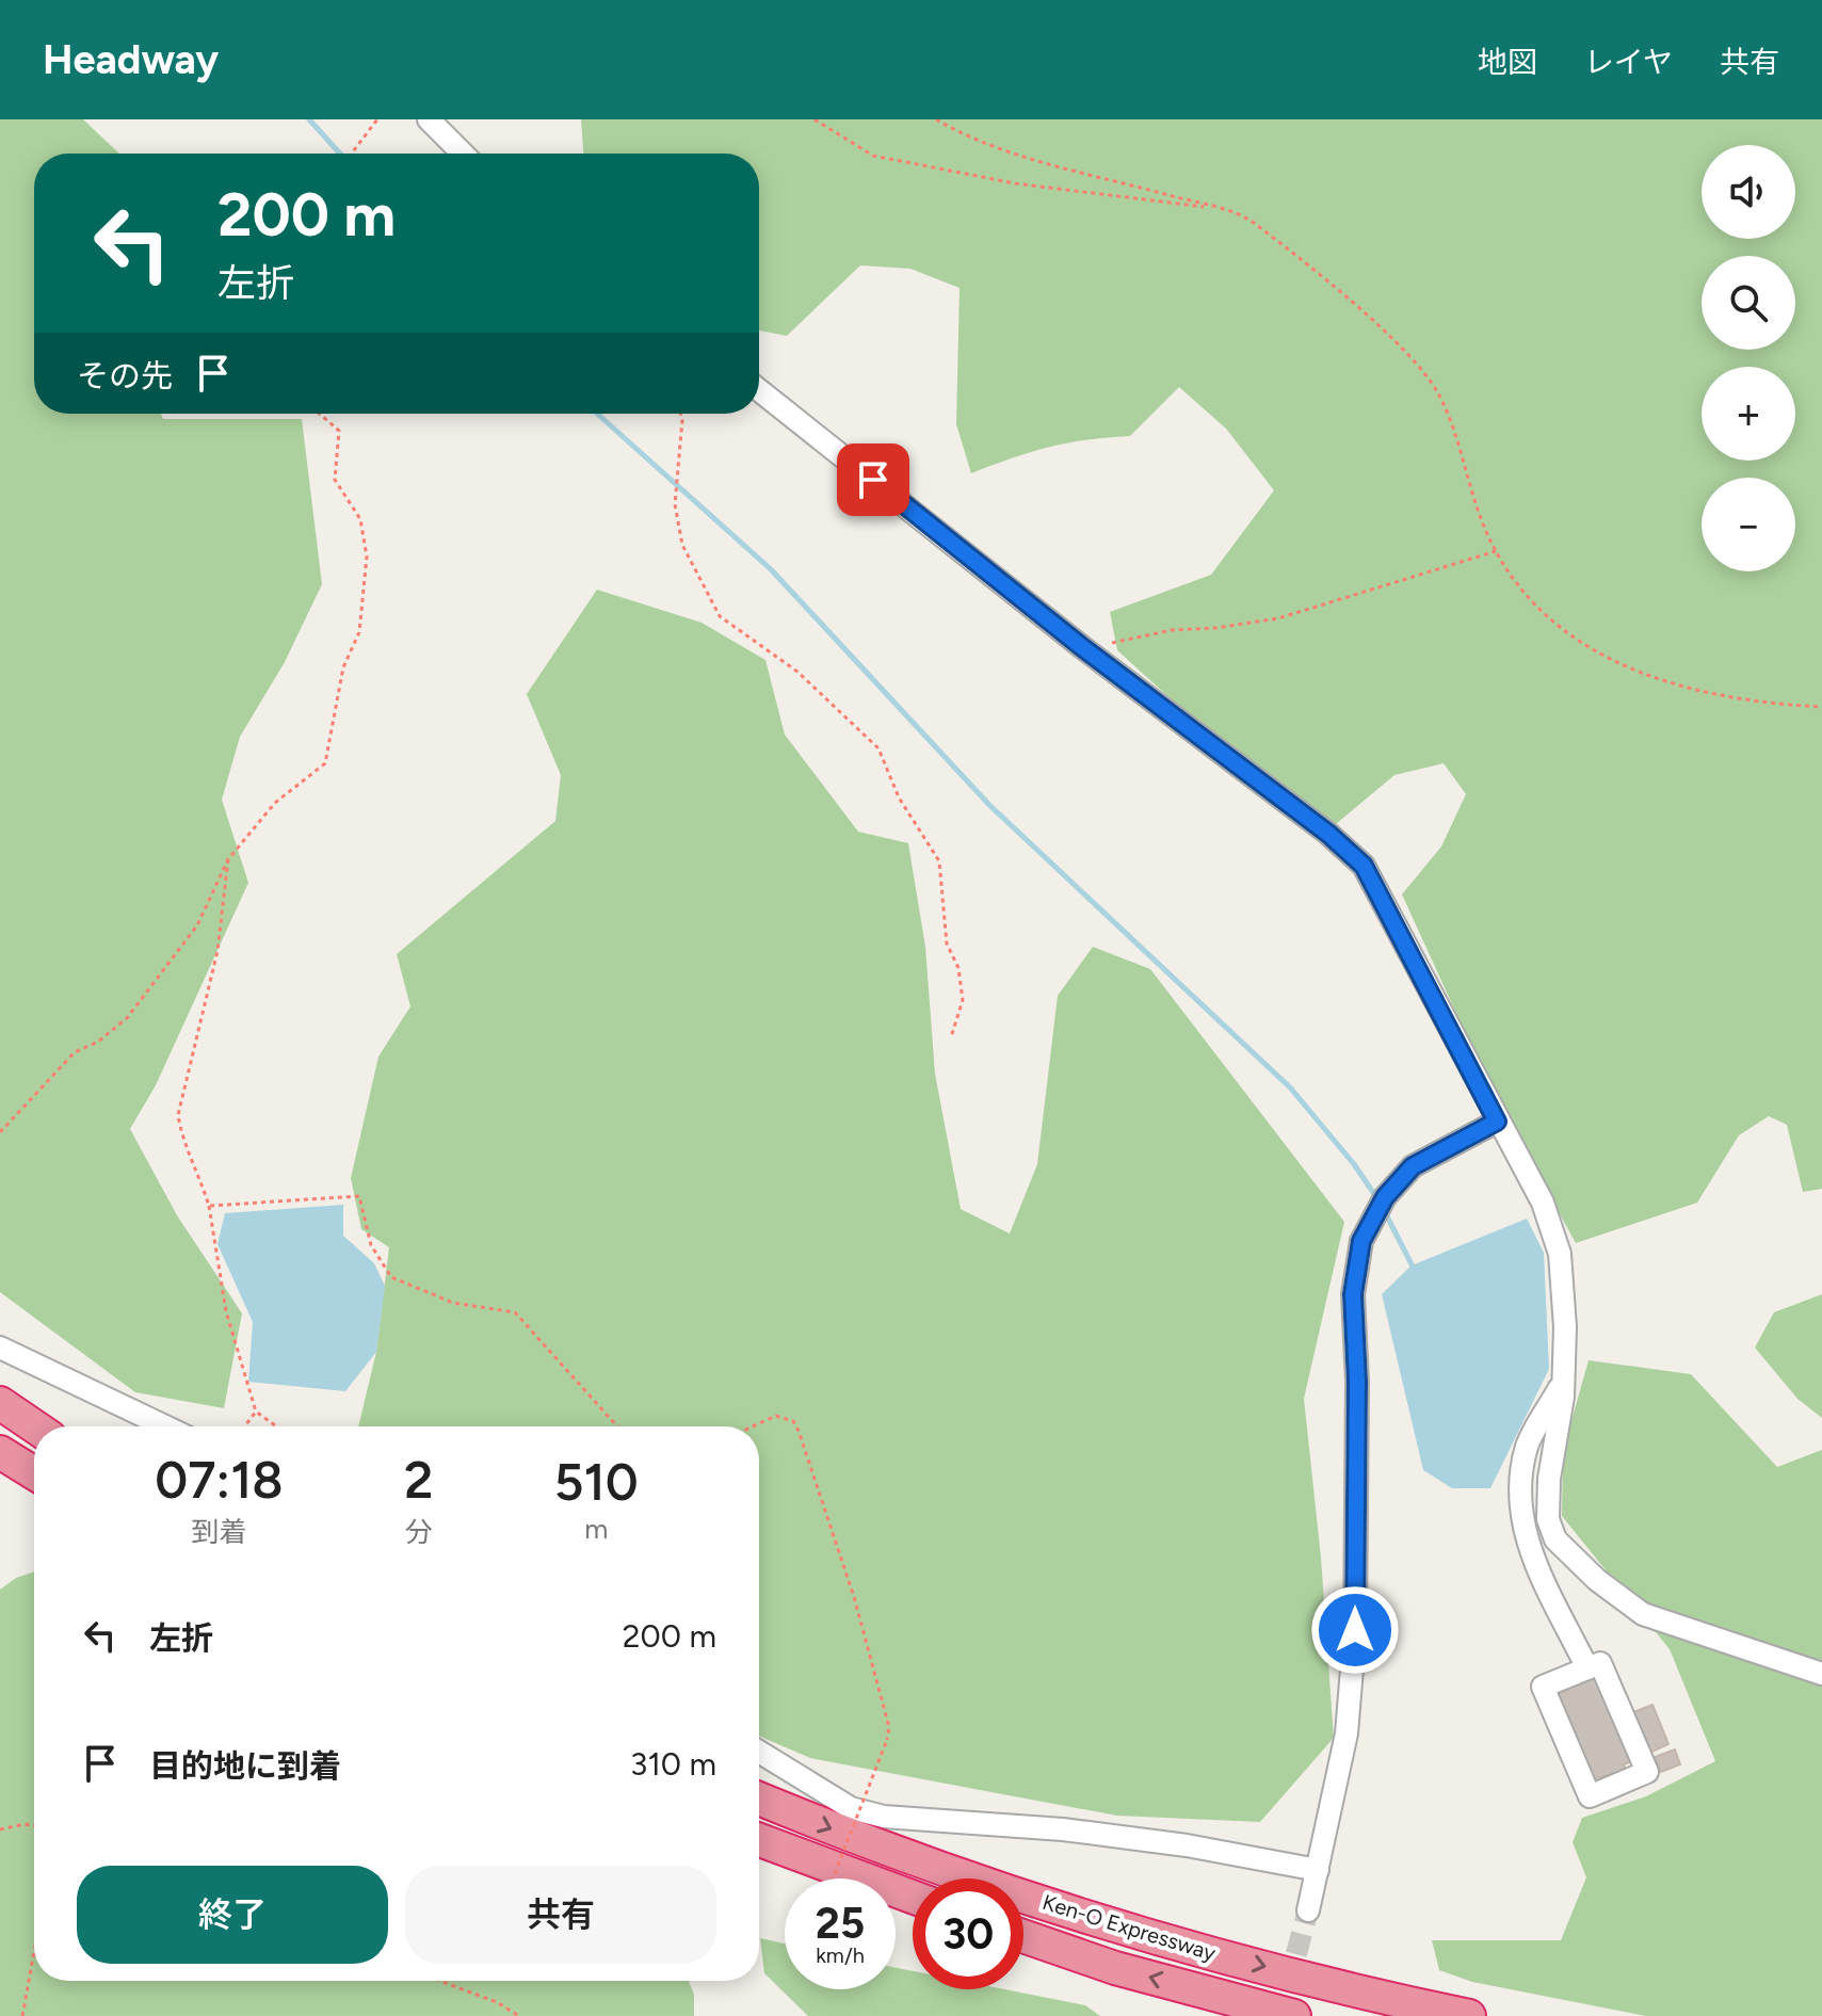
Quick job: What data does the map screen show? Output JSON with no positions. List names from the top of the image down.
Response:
{
  "streets": {
    "highway": ["Ken-O Expressway"]
  },
  "page": {
    "header": "Headway",
    "nav": ["地図", "レイヤ", "共有"],
    "map_buttons": ["+", "−"],
    "turn": ["200 m", "左折"],
    "then": "その先",
    "eta": [
      "07:18",
      "到着",
      "2",
      "分",
      "510",
      "m"
    ],
    "list": [
      {
        "name": "左折",
        "value": "200 m"
      },
      {
        "name": "目的地に到着",
        "value": "310 m"
      }
    ],
    "buttons": ["終了", "共有"],
    "speed": "25 km/h",
    "limit": "30"
  }
}
